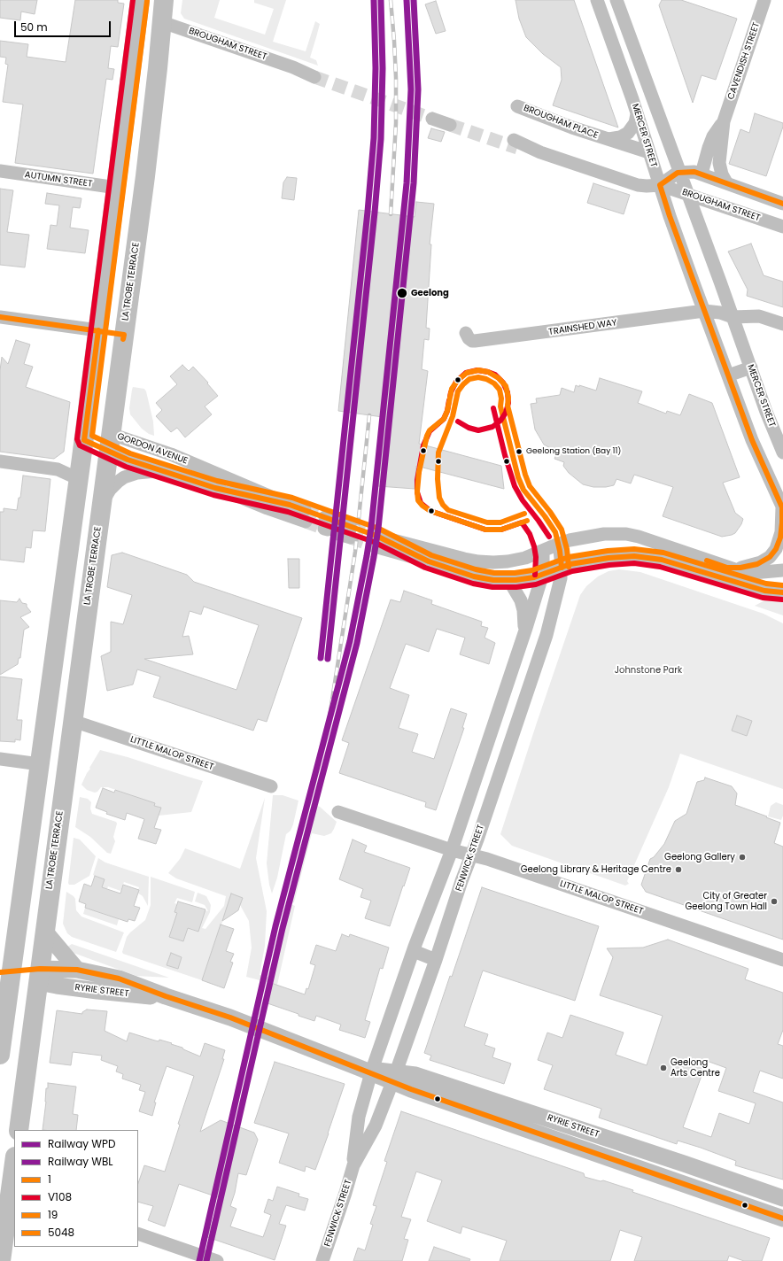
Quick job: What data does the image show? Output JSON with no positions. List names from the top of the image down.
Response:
{
  "streets": {
    "highway": ["LA TROBE TERRACE", "GORDON AVENUE"],
    "main road": ["RYRIE STREET"],
    "street": [
      "BROUGHAM STREET",
      "CAVENDISH STREET",
      "BROUGHAM PLACE",
      "MERCER STREET",
      "AUTUMN STREET",
      "TRAINSHED WAY",
      "LITTLE MALOP STREET",
      "FENWICK STREET"
    ]
  },
  "crossings": [
    ["BROUGHAM STREET", "MERCER STREET"],
    ["BROUGHAM STREET", "LA TROBE TERRACE"],
    ["BROUGHAM PLACE", "MERCER STREET"],
    ["MERCER STREET", "TRAINSHED WAY"],
    ["LA TROBE TERRACE", "GORDON AVENUE"],
    ["LA TROBE TERRACE", "LITTLE MALOP STREET"],
    ["LA TROBE TERRACE", "RYRIE STREET"],
    ["LITTLE MALOP STREET", "FENWICK STREET"],
    ["FENWICK STREET", "RYRIE STREET"]
  ],
  "parks": ["Johnstone Park"],
  "places": [
    "Geelong",
    "Geelong Station (Bay 11)",
    "Geelong Gallery",
    "Geelong Library & Heritage Centre",
    "City of Greater Geelong Town Hall",
    "Geelong Arts Centre"
  ],
  "lines": [
    "rail line WPD",
    "rail line WBL",
    "transit line V108",
    "transit line 19",
    "transit line 1",
    "transit line 5048"
  ],
  "legend": [
    "Railway WPD",
    "Railway WBL",
    "1",
    "V108",
    "19",
    "5048"
  ],
  "scale_bar": "50 m"
}
